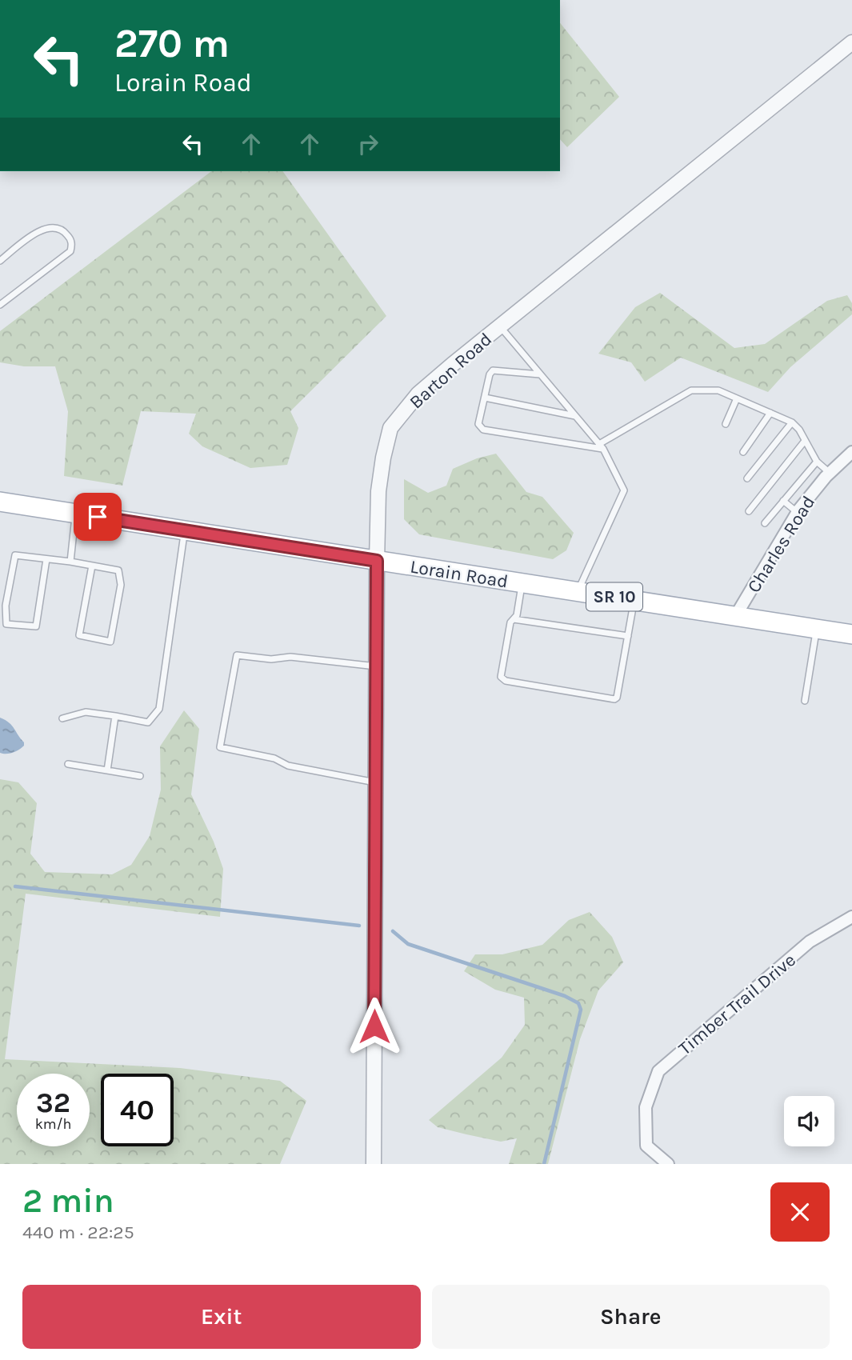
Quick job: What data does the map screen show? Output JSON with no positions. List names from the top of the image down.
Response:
{
  "streets": {
    "main road": ["Lorain Road", "SR 10"],
    "street": ["Barton Road", "Charles Road", "Timber Trail Drive"]
  },
  "crossings": [
    ["Barton Road", "Lorain Road"],
    ["Charles Road", "Lorain Road"]
  ],
  "page": {
    "turn": ["270 m", "Lorain Road"],
    "speed": "32 km/h",
    "limit": "40",
    "heading": ["2 min", "440 m · 22:25"],
    "buttons": ["Exit", "Share"]
  }
}
